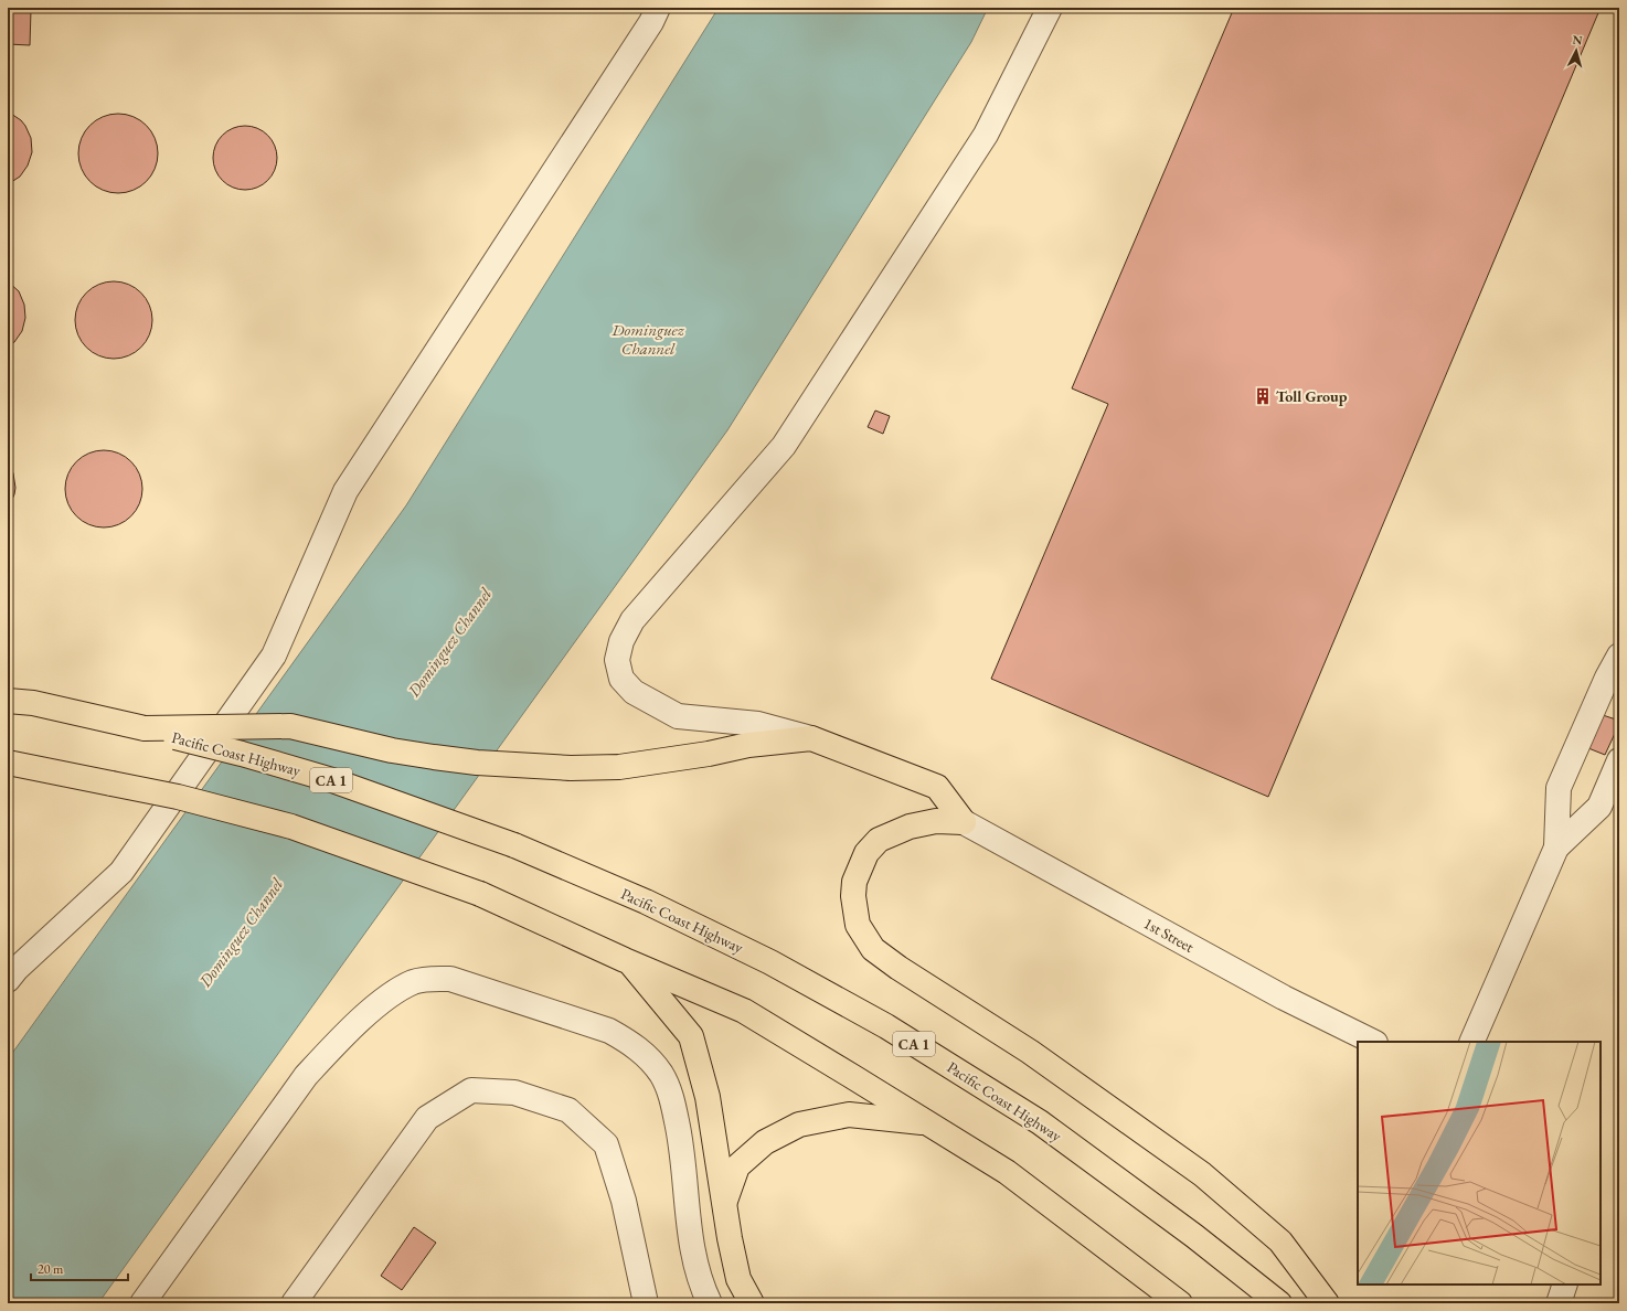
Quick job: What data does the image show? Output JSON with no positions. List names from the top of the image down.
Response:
{
  "streets": {
    "highway": ["Pacific Coast Highway", "CA 1"],
    "street": ["1st Street"]
  },
  "water": ["Dominguez Channel"],
  "places": {
    "building": ["Toll Group"]
  },
  "scale_bar": "20 m",
  "north": "top"
}
